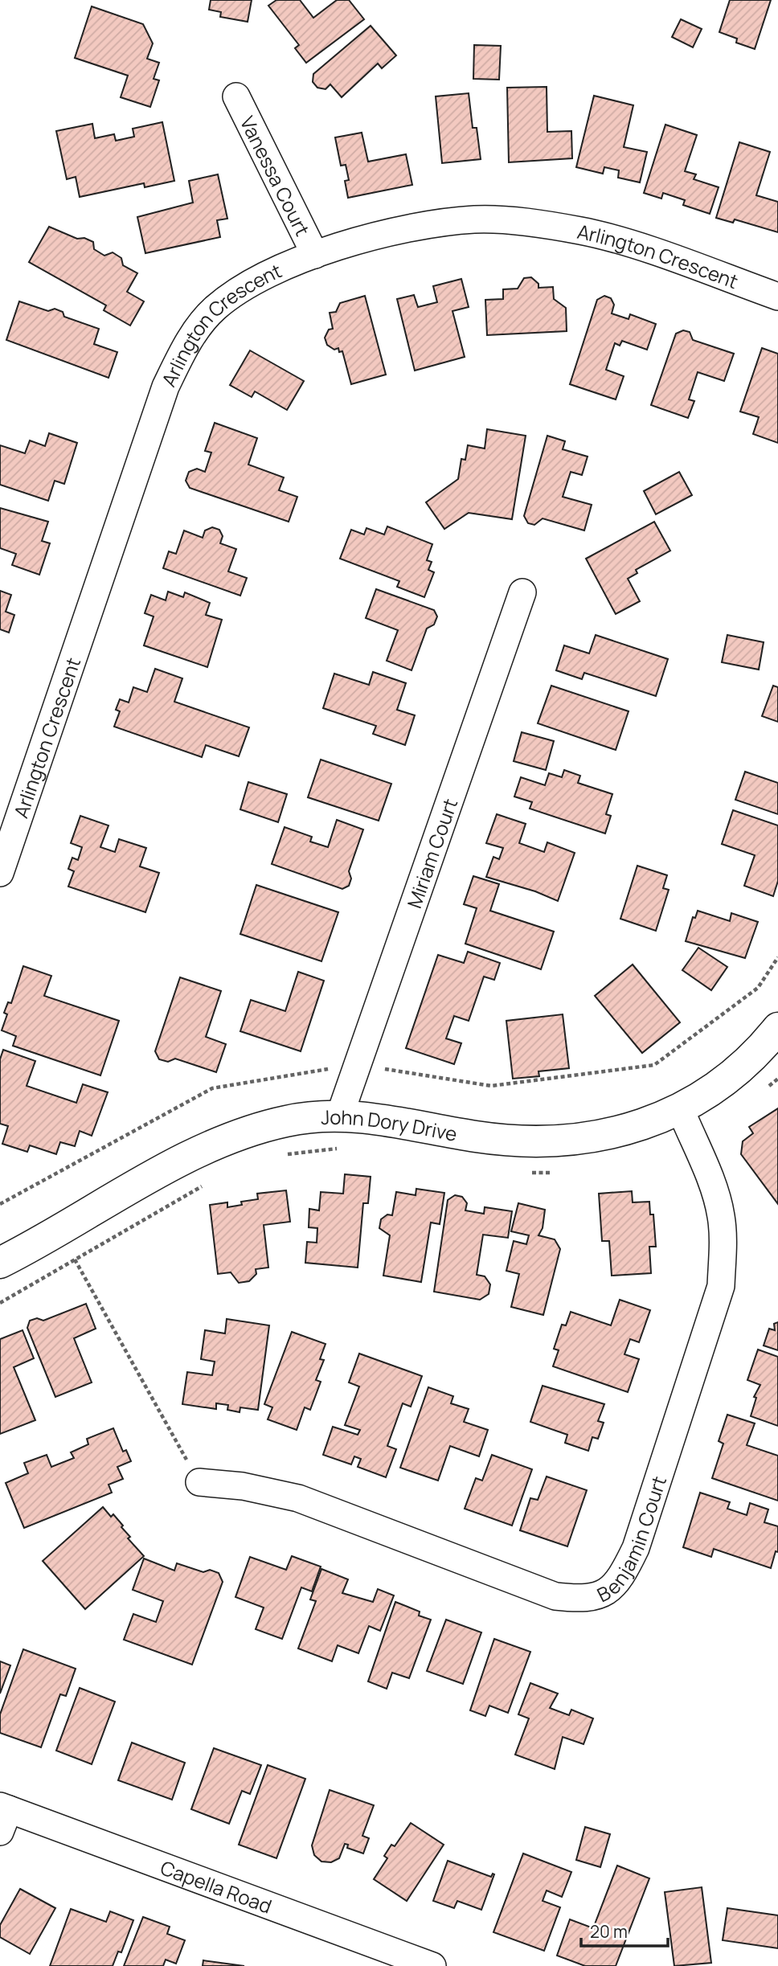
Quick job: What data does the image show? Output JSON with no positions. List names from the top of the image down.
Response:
{
  "streets": {
    "street": [
      "Vanessa Court",
      "Arlington Crescent",
      "Miriam Court",
      "John Dory Drive",
      "Benjamin Court",
      "Capella Road"
    ]
  },
  "crossings": [
    ["Vanessa Court", "Arlington Crescent"],
    ["Miriam Court", "John Dory Drive"],
    ["John Dory Drive", "Benjamin Court"]
  ],
  "scale_bar": "20 m"
}
